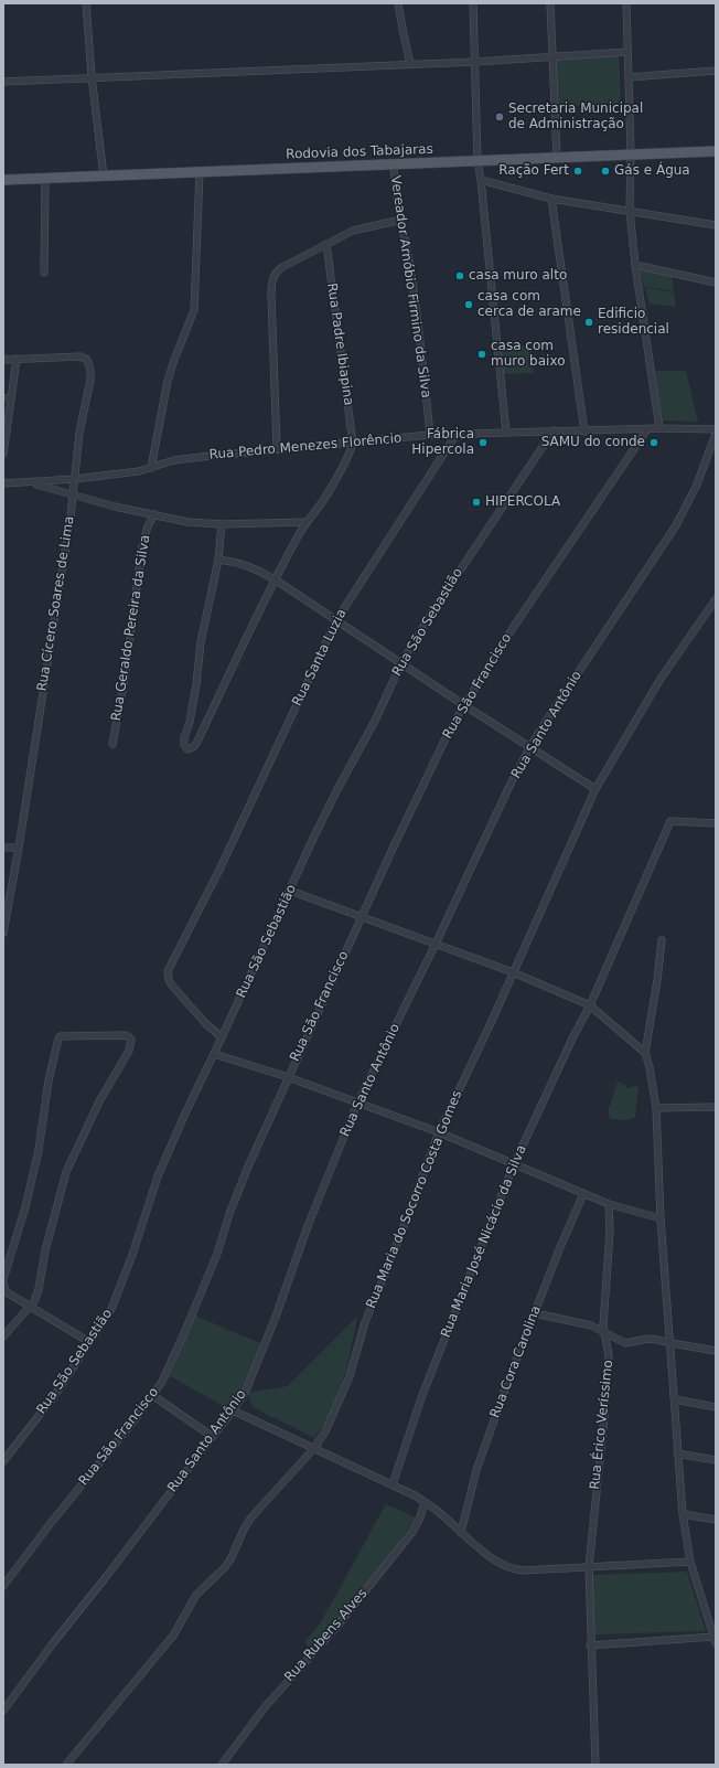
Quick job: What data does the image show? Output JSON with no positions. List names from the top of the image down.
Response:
{
  "streets": {
    "main road": ["Rodovia dos Tabajaras"],
    "street": [
      "Vereador Arnóbio Firmino da Silva",
      "Rua Padre Ibiapina",
      "Rua Pedro Menezes Florêncio",
      "Rua Cícero Soares de Lima",
      "Rua São Sebastião",
      "Rua Geraldo Pereira da Silva",
      "Rua Santa Luzia",
      "Rua São Francisco",
      "Rua Santo Antônio",
      "Rua Maria do Socorro Costa Gomes",
      "Rua Maria José Nicácio da Silva",
      "Rua Cora Carolina",
      "Rua Érico Veríssimo",
      "Rua Rubens Alves"
    ]
  },
  "crossings": [
    ["Rodovia dos Tabajaras", "Vereador Arnóbio Firmino da Silva"],
    ["Vereador Arnóbio Firmino da Silva", "Rua Pedro Menezes Florêncio"],
    ["Rua Padre Ibiapina", "Rua Pedro Menezes Florêncio"],
    ["Rua Pedro Menezes Florêncio", "Rua Cícero Soares de Lima"],
    ["Rua Pedro Menezes Florêncio", "Rua São Sebastião"],
    ["Rua Pedro Menezes Florêncio", "Rua Santa Luzia"],
    ["Rua Pedro Menezes Florêncio", "Rua São Francisco"],
    ["Rua São Sebastião", "Rua Santa Luzia"]
  ],
  "places": [
    "Secretaria Municipal de Administração",
    "Ração Fert",
    "Gás e Água",
    "casa muro alto",
    "casa com cerca de arame",
    "Edificio residencial",
    "casa com muro baixo",
    "Fábrica Hipercola",
    "SAMU do conde",
    "HIPERCOLA"
  ]
}
